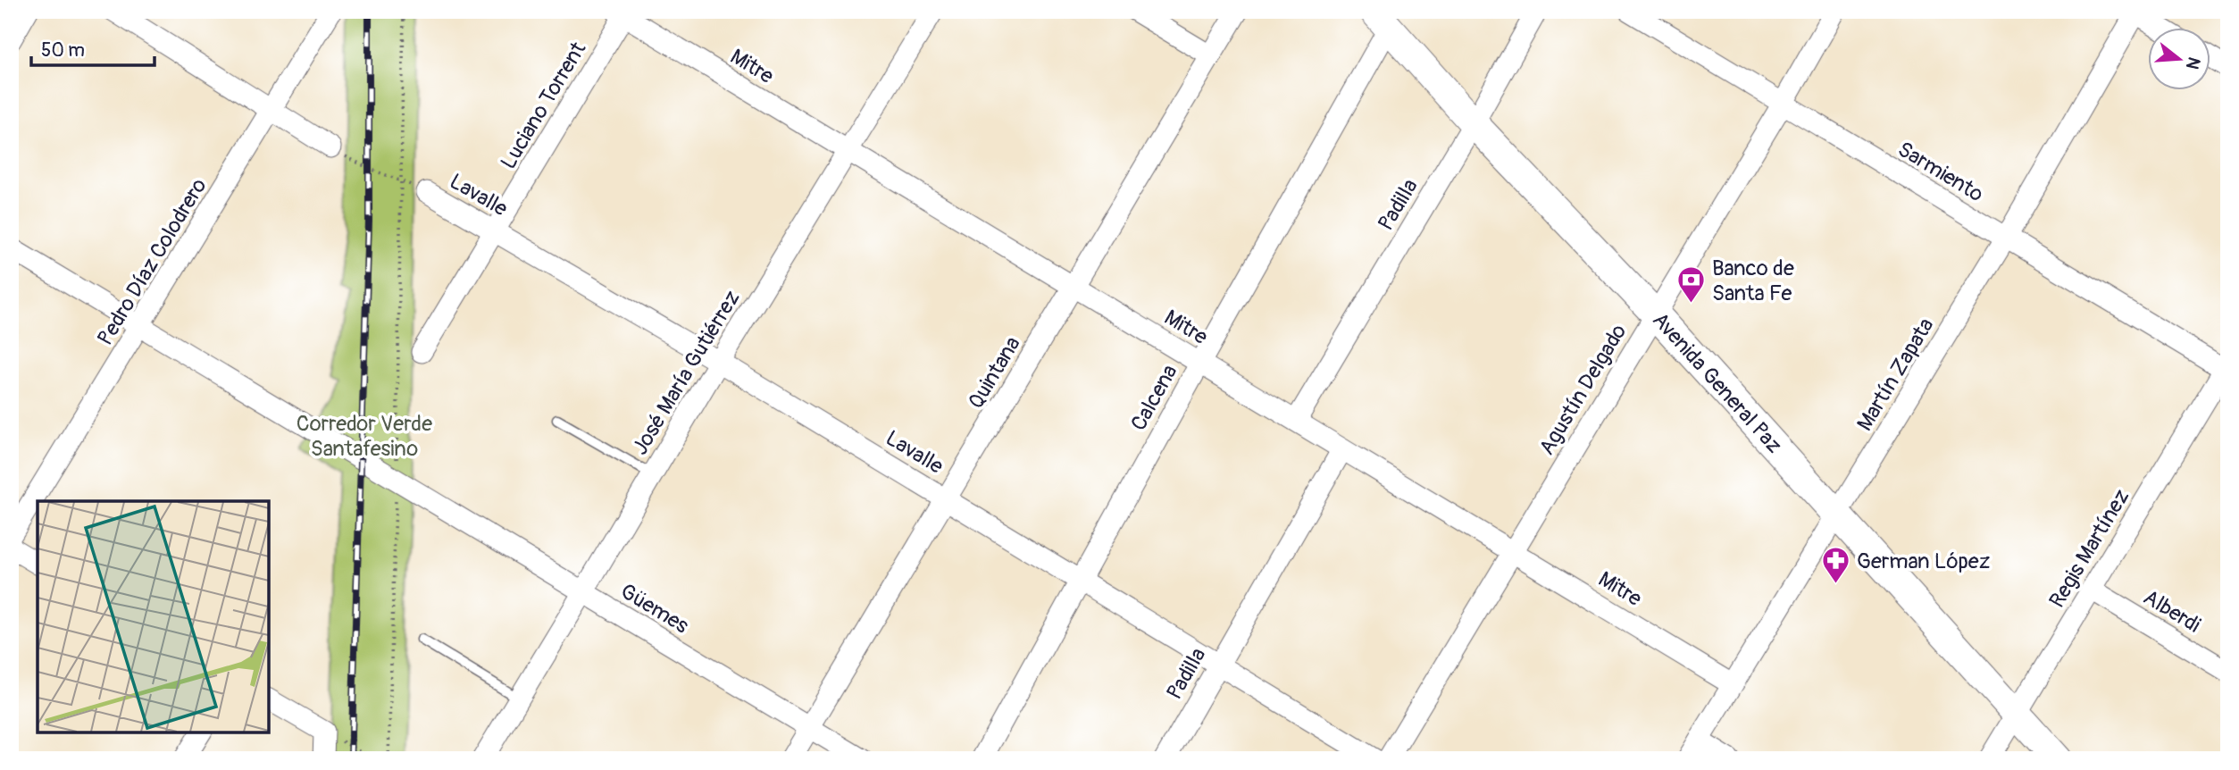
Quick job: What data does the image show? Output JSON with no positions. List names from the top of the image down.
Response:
{
  "streets": {
    "main road": ["Avenida General Paz"],
    "street": [
      "Mitre",
      "Luciano Torrent",
      "Sarmiento",
      "Lavalle",
      "Padilla",
      "Pedro Díaz Colodrero",
      "José María Gutiérrez",
      "Quintana",
      "Martín Zapata",
      "Agustín Delgado",
      "Calcena",
      "Regis Martínez",
      "Güemes",
      "Alberdi"
    ]
  },
  "crossings": [
    ["Mitre", "Luciano Torrent"],
    ["Mitre", "Padilla"],
    ["Mitre", "José María Gutiérrez"],
    ["Mitre", "Quintana"],
    ["Mitre", "Martín Zapata"],
    ["Mitre", "Agustín Delgado"],
    ["Mitre", "Calcena"],
    ["Luciano Torrent", "Lavalle"],
    ["Sarmiento", "Martín Zapata"],
    ["Sarmiento", "Agustín Delgado"],
    ["Sarmiento", "Regis Martínez"],
    ["Lavalle", "Padilla"],
    ["Lavalle", "José María Gutiérrez"],
    ["Lavalle", "Quintana"],
    ["Lavalle", "Calcena"],
    ["Padilla", "Avenida General Paz"],
    ["Pedro Díaz Colodrero", "Güemes"],
    ["José María Gutiérrez", "Güemes"],
    ["Quintana", "Güemes"],
    ["Martín Zapata", "Avenida General Paz"],
    ["Avenida General Paz", "Agustín Delgado"],
    ["Avenida General Paz", "Calcena"],
    ["Avenida General Paz", "Regis Martínez"],
    ["Regis Martínez", "Alberdi"]
  ],
  "parks": ["Corredor Verde Santafesino"],
  "places": {
    "bank": ["Banco de Santa Fe"],
    "pharmacy": ["German López"]
  },
  "scale_bar": "50 m",
  "north": "right"
}
